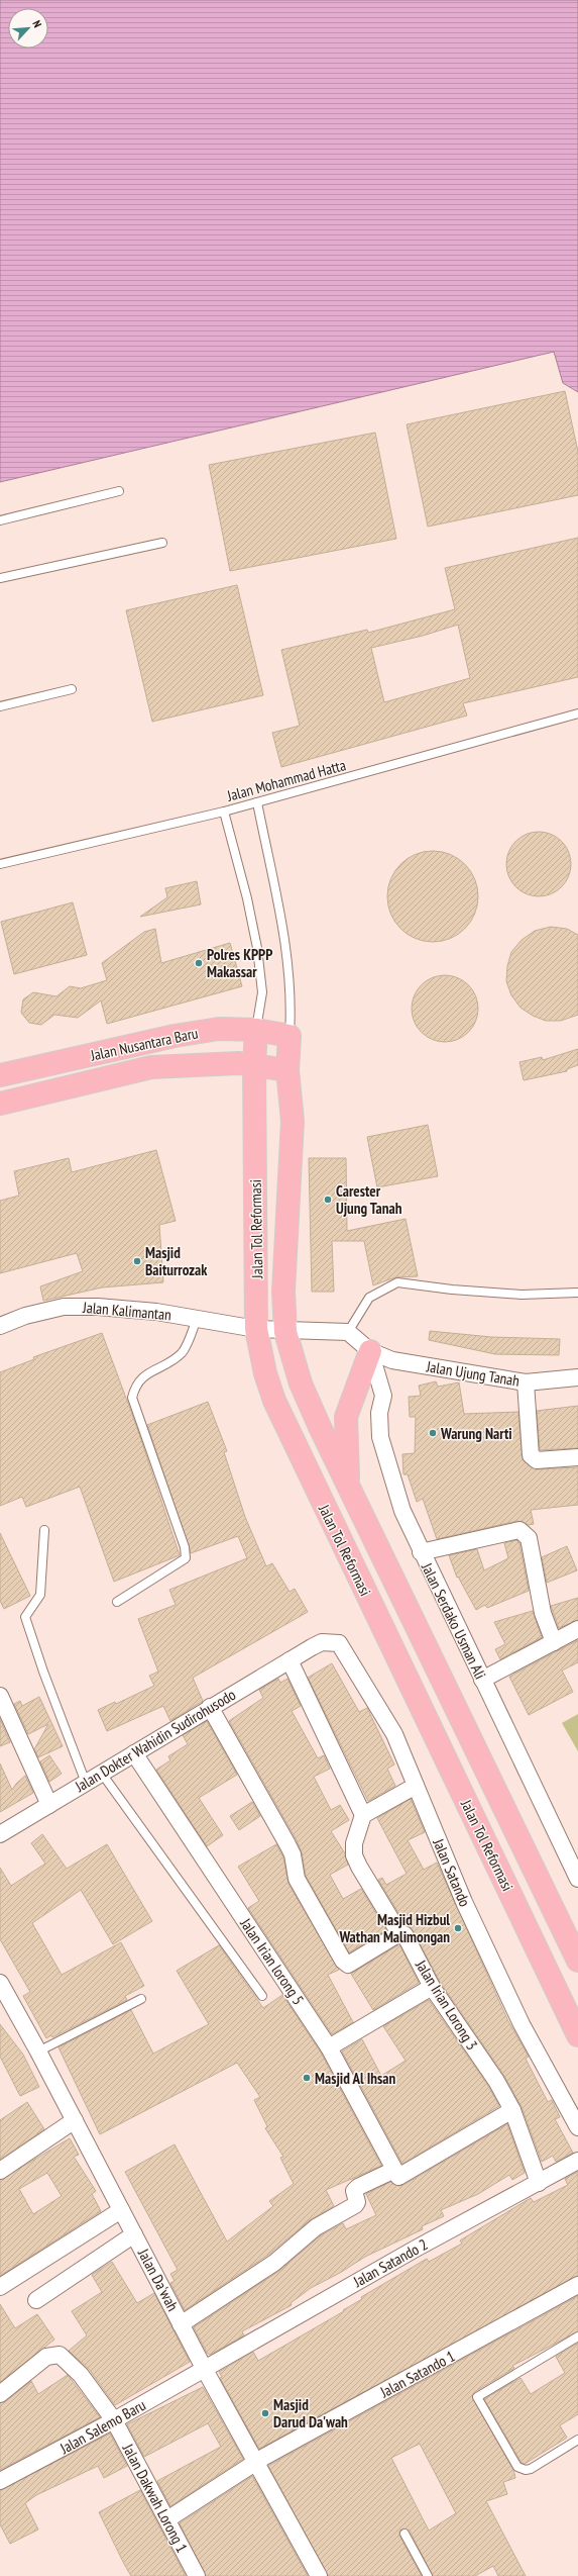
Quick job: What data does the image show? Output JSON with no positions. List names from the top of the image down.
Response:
{
  "streets": {
    "highway": ["Jalan Nusantara Baru", "Jalan Tol Reformasi"],
    "street": [
      "Jalan Kalimantan",
      "Jalan Ujung Tanah",
      "Jalan Serdako Usman Ali",
      "Jalan Dokter Wahidin Sudirohusodo",
      "Jalan Satando",
      "Jalan Irian lorong 5",
      "Jalan Irian Lorong 3",
      "Jalan Satando 2",
      "Jalan Da'wah",
      "Jalan Satando 1",
      "Jalan Salemo Baru",
      "Jalan Dakwah Lorong 1"
    ],
    "lane": ["Jalan Mohammad Hatta"]
  },
  "crossings": [
    ["Jalan Nusantara Baru", "Jalan Tol Reformasi"],
    ["Jalan Tol Reformasi", "Jalan Kalimantan"],
    ["Jalan Kalimantan", "Jalan Ujung Tanah"],
    ["Jalan Ujung Tanah", "Jalan Serdako Usman Ali"],
    ["Jalan Dokter Wahidin Sudirohusodo", "Jalan Satando"],
    ["Jalan Dokter Wahidin Sudirohusodo", "Jalan Irian lorong 5"],
    ["Jalan Irian Lorong 3", "Jalan Satando 2"],
    ["Jalan Satando 2", "Jalan Da'wah"],
    ["Jalan Satando 2", "Jalan Salemo Baru"],
    ["Jalan Da'wah", "Jalan Satando 1"],
    ["Jalan Da'wah", "Jalan Salemo Baru"],
    ["Jalan Satando 1", "Jalan Dakwah Lorong 1"],
    ["Jalan Salemo Baru", "Jalan Dakwah Lorong 1"]
  ],
  "places": [
    "Polres KPPP Makassar",
    "Carester Ujung Tanah",
    "Masjid Baiturrozak",
    "Warung Narti",
    "Masjid Hizbul Wathan Malimongan",
    "Masjid Al Ihsan",
    "Masjid Darud Da'wah"
  ],
  "north": "top right"
}
